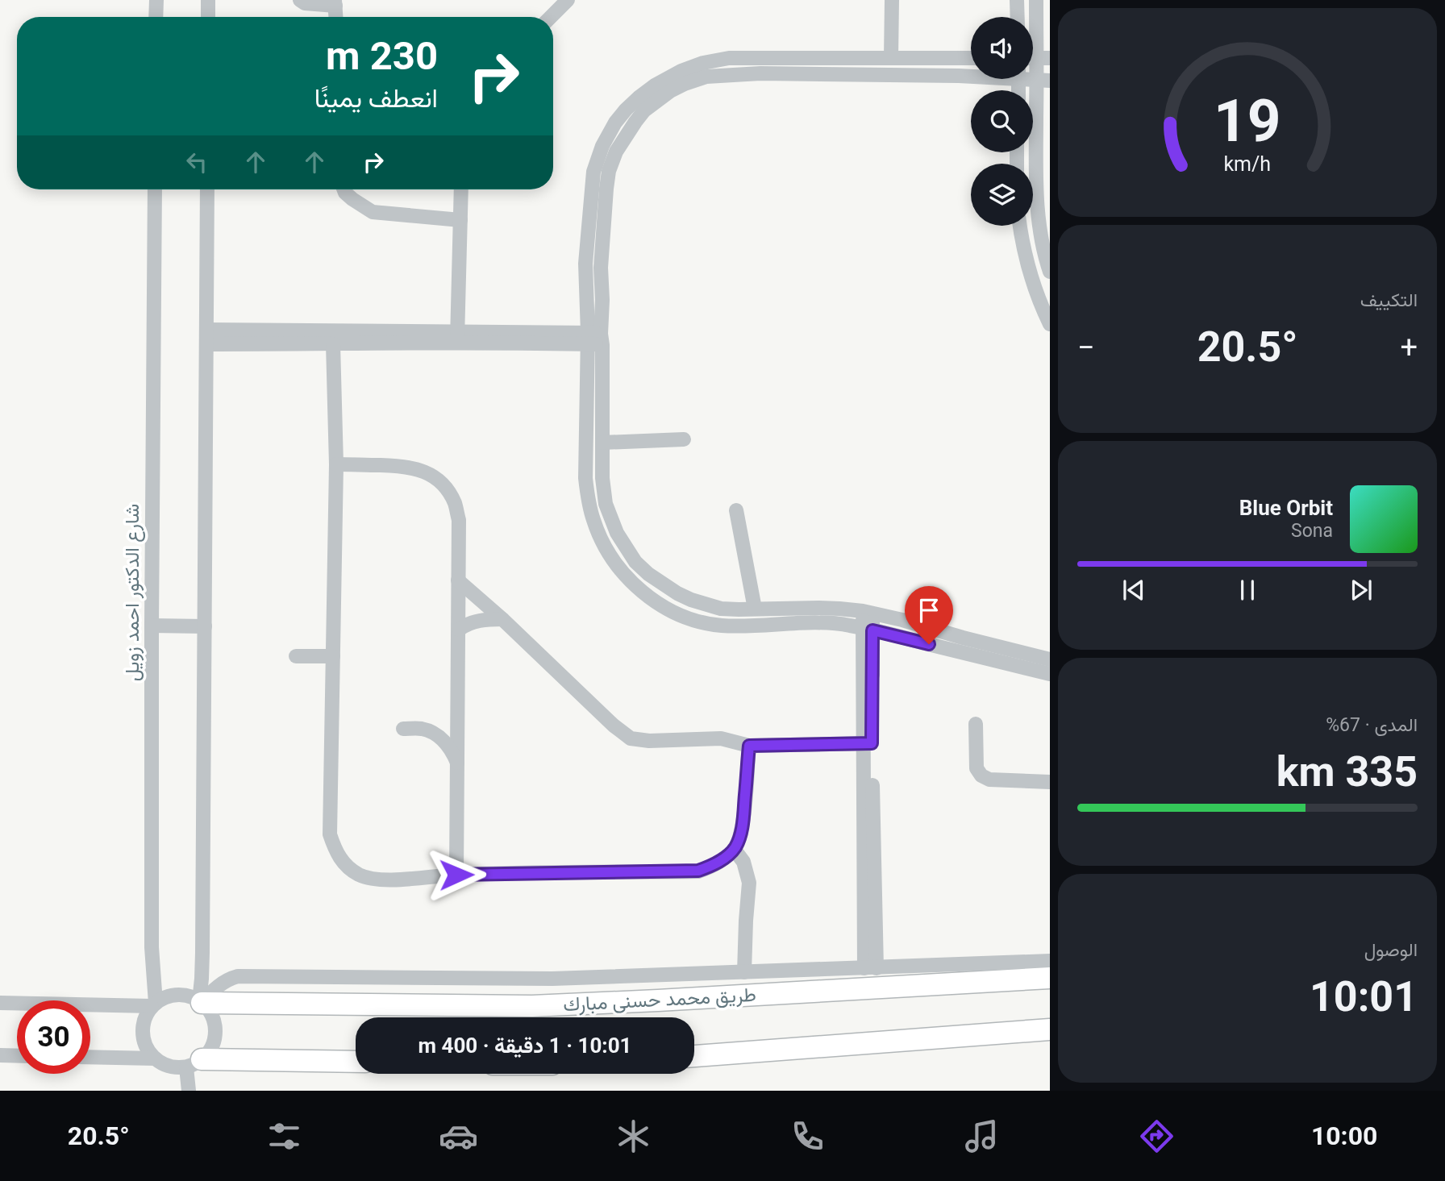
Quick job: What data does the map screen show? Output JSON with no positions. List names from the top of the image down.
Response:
{
  "streets": {
    "highway": ["طريق محمد حسنى مبارك"],
    "street": ["شارع الدكتور احمد زويل"]
  },
  "crossings": [
    ["شارع الدكتور احمد زويل", "طريق محمد حسنى مبارك"]
  ],
  "page": {
    "turn": ["230 m", "انعطف يمينًا"],
    "tile": [
      "التكييف",
      ["المدى · 67%", "335 km"],
      ["الوصول", "10:01"]
    ],
    "heat": ["−", "20.5°", "+"],
    "song": ["Blue Orbit", "Sona"],
    "limit": "30",
    "trip": "10:01 · 1 دقيقة · 400 m",
    "tabs": ["10:00", "20.5°"],
    "gauge": ["19", "km/h"]
  }
}
